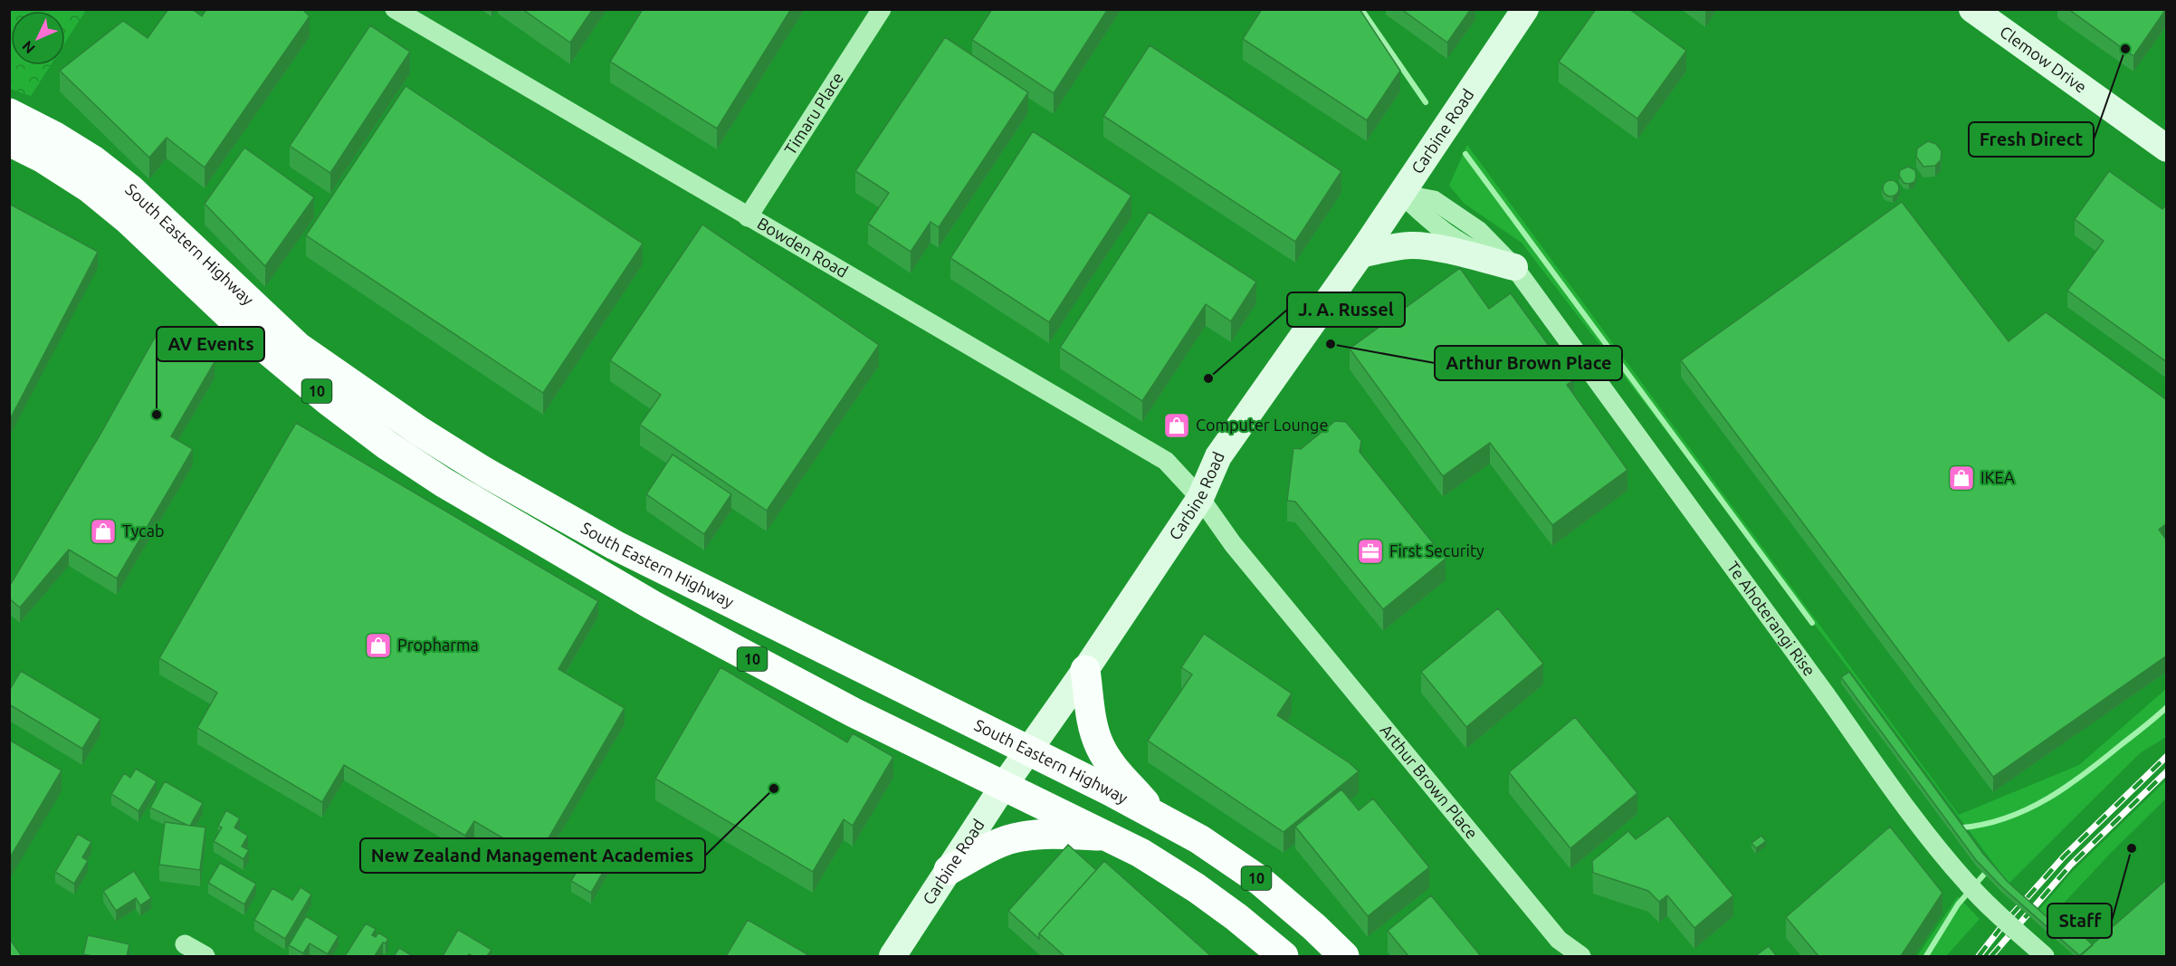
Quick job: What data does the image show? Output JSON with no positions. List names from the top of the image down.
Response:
{
  "streets": {
    "main road": [
      "Clemow Drive",
      "Carbine Road",
      "South Eastern Highway",
      "10"
    ],
    "street": [
      "Timaru Place",
      "Bowden Road",
      "Te Ahoterangi Rise",
      "Arthur Brown Place"
    ]
  },
  "crossings": [
    ["Timaru Place", "Bowden Road"],
    ["Carbine Road", "South Eastern Highway"],
    ["Carbine Road", "Bowden Road"],
    ["Carbine Road", "Te Ahoterangi Rise"],
    ["Carbine Road", "Arthur Brown Place"],
    ["Bowden Road", "Arthur Brown Place"]
  ],
  "places": {
    "other": [
      "Fresh Direct",
      "Arthur Brown Place",
      "J. A. Russel",
      "AV Events",
      "New Zealand Management Academies",
      "Staff"
    ],
    "shop": [
      "Computer Lounge",
      "IKEA",
      "Tycab",
      "Propharma"
    ],
    "office": ["First Security"]
  },
  "north": "bottom left"
}
